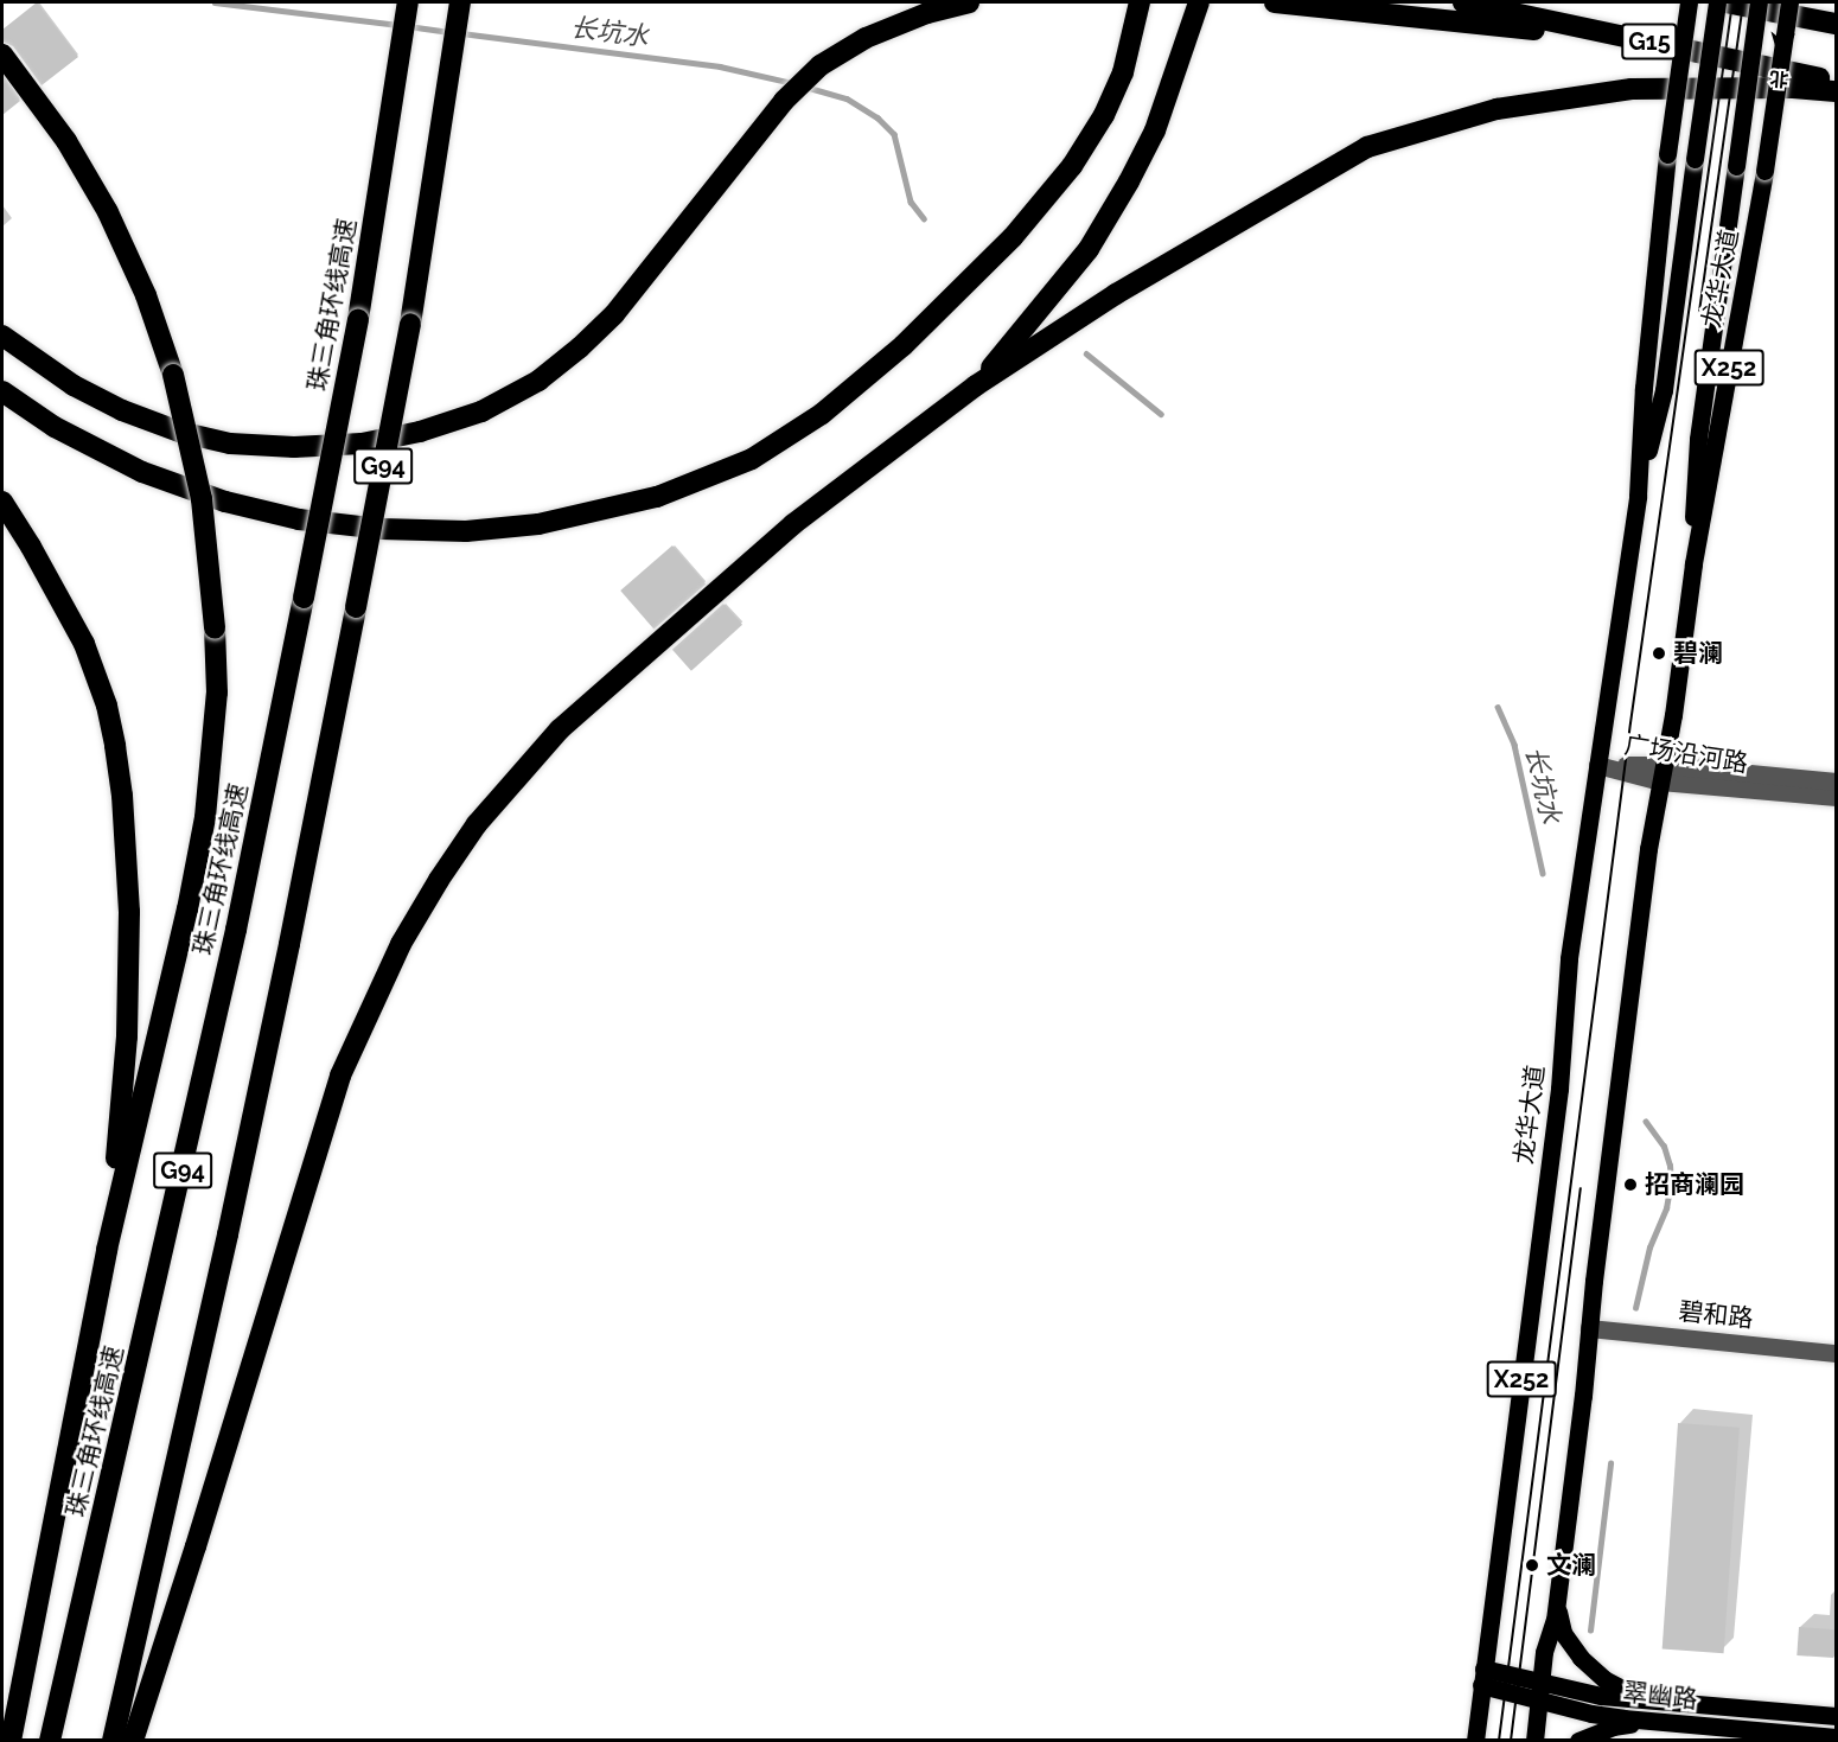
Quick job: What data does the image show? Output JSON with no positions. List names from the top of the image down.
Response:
{
  "streets": {
    "highway": ["G15", "珠三角环线高速", "G94"],
    "main road": ["龙华大道", "X252", "翠幽路"],
    "street": ["广场沿河路", "碧和路"]
  },
  "crossings": [
    ["龙华大道", "广场沿河路"],
    ["龙华大道", "碧和路"],
    ["龙华大道", "翠幽路"]
  ],
  "water": ["长坑水"],
  "places": ["碧澜", "招商澜园", "文澜"],
  "north": "bottom"
}
